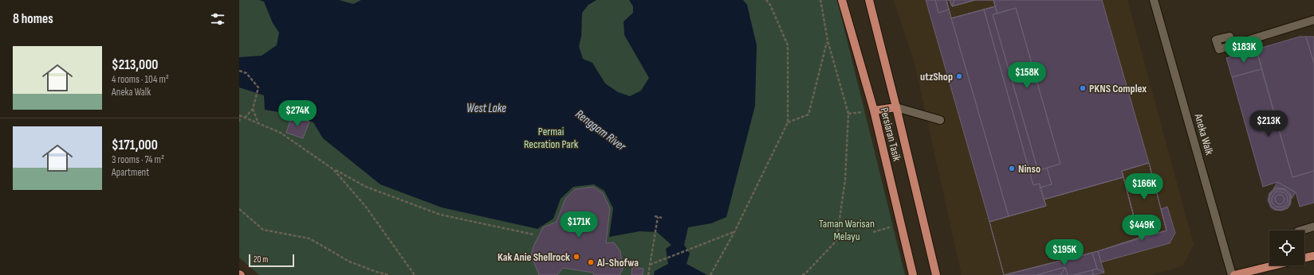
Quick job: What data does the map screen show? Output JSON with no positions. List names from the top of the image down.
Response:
{
  "streets": {
    "main road": ["Persiaran Tasik"],
    "street": ["Aneka Walk"]
  },
  "water": ["West Lake", "Renggam River"],
  "parks": ["Permai Recration Park", "Taman Warisan Melayu"],
  "places": [
    "utzShop",
    "PKNS Complex",
    "Ninso",
    "Kak Anie Shellrock",
    "Al-Shofwa"
  ],
  "scale_bar": "20 m",
  "page": {
    "heading": "8 homes",
    "price": [
      "$183K",
      "$158K",
      "$274K",
      "$213K",
      "$166K",
      "$171K",
      "$449K",
      "$195K"
    ],
    "list": [
      {
        "name": "$213,000",
        "note": "4 rooms · 104 m² · Aneka Walk"
      },
      {
        "name": "$171,000",
        "note": "3 rooms · 74 m² · Apartment"
      }
    ],
    "scale": "20 m"
  }
}
